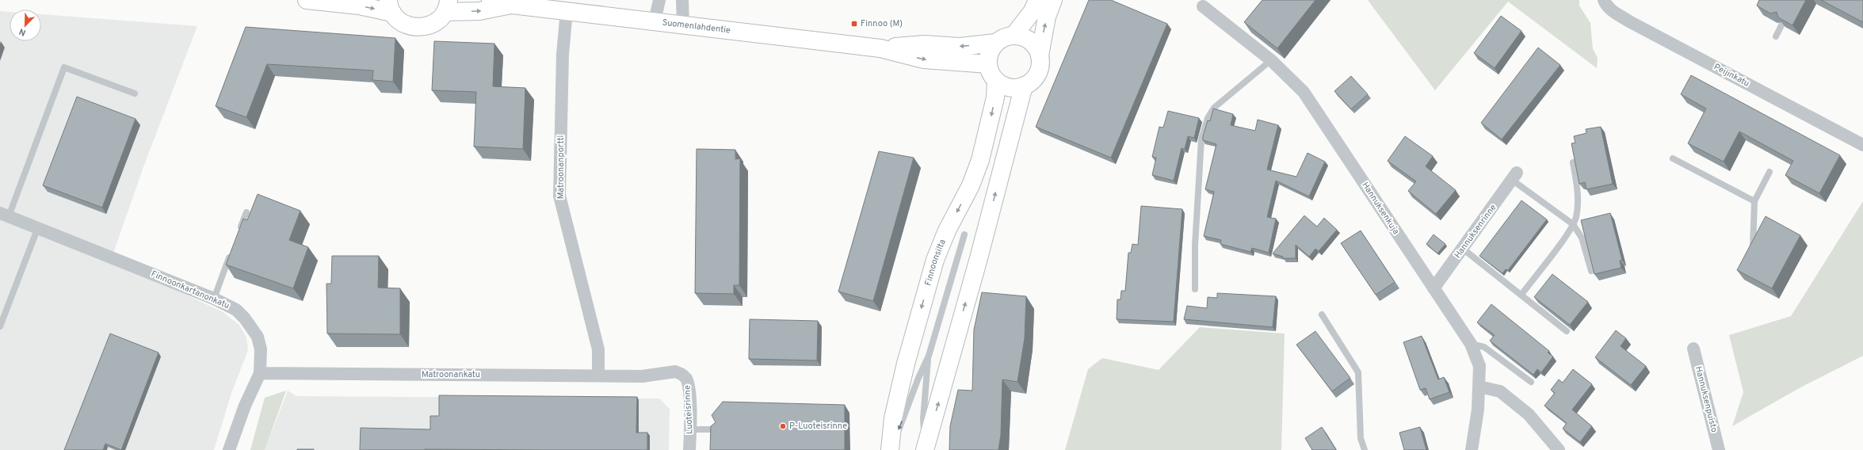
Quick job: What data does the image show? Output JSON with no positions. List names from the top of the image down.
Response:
{
  "streets": {
    "main road": ["Suomenlahdentie", "Finnoonsilta"],
    "street": [
      "Peijinkatu",
      "Matroonanportti",
      "Hannuksenkuja",
      "Hannuksenrinne",
      "Finnoonkartanonkatu",
      "Matroonankatu",
      "Hannuksenpuisto",
      "Luoteisrinne"
    ]
  },
  "crossings": [
    ["Suomenlahdentie", "Matroonanportti"],
    ["Suomenlahdentie", "Finnoonsilta"],
    ["Matroonanportti", "Matroonankatu"],
    ["Hannuksenkuja", "Hannuksenrinne"],
    ["Finnoonkartanonkatu", "Matroonankatu"],
    ["Matroonankatu", "Luoteisrinne"]
  ],
  "places": {
    "transit": ["Finnoo (M)"],
    "other": ["P-Luoteisrinne"]
  },
  "north": "bottom left"
}
